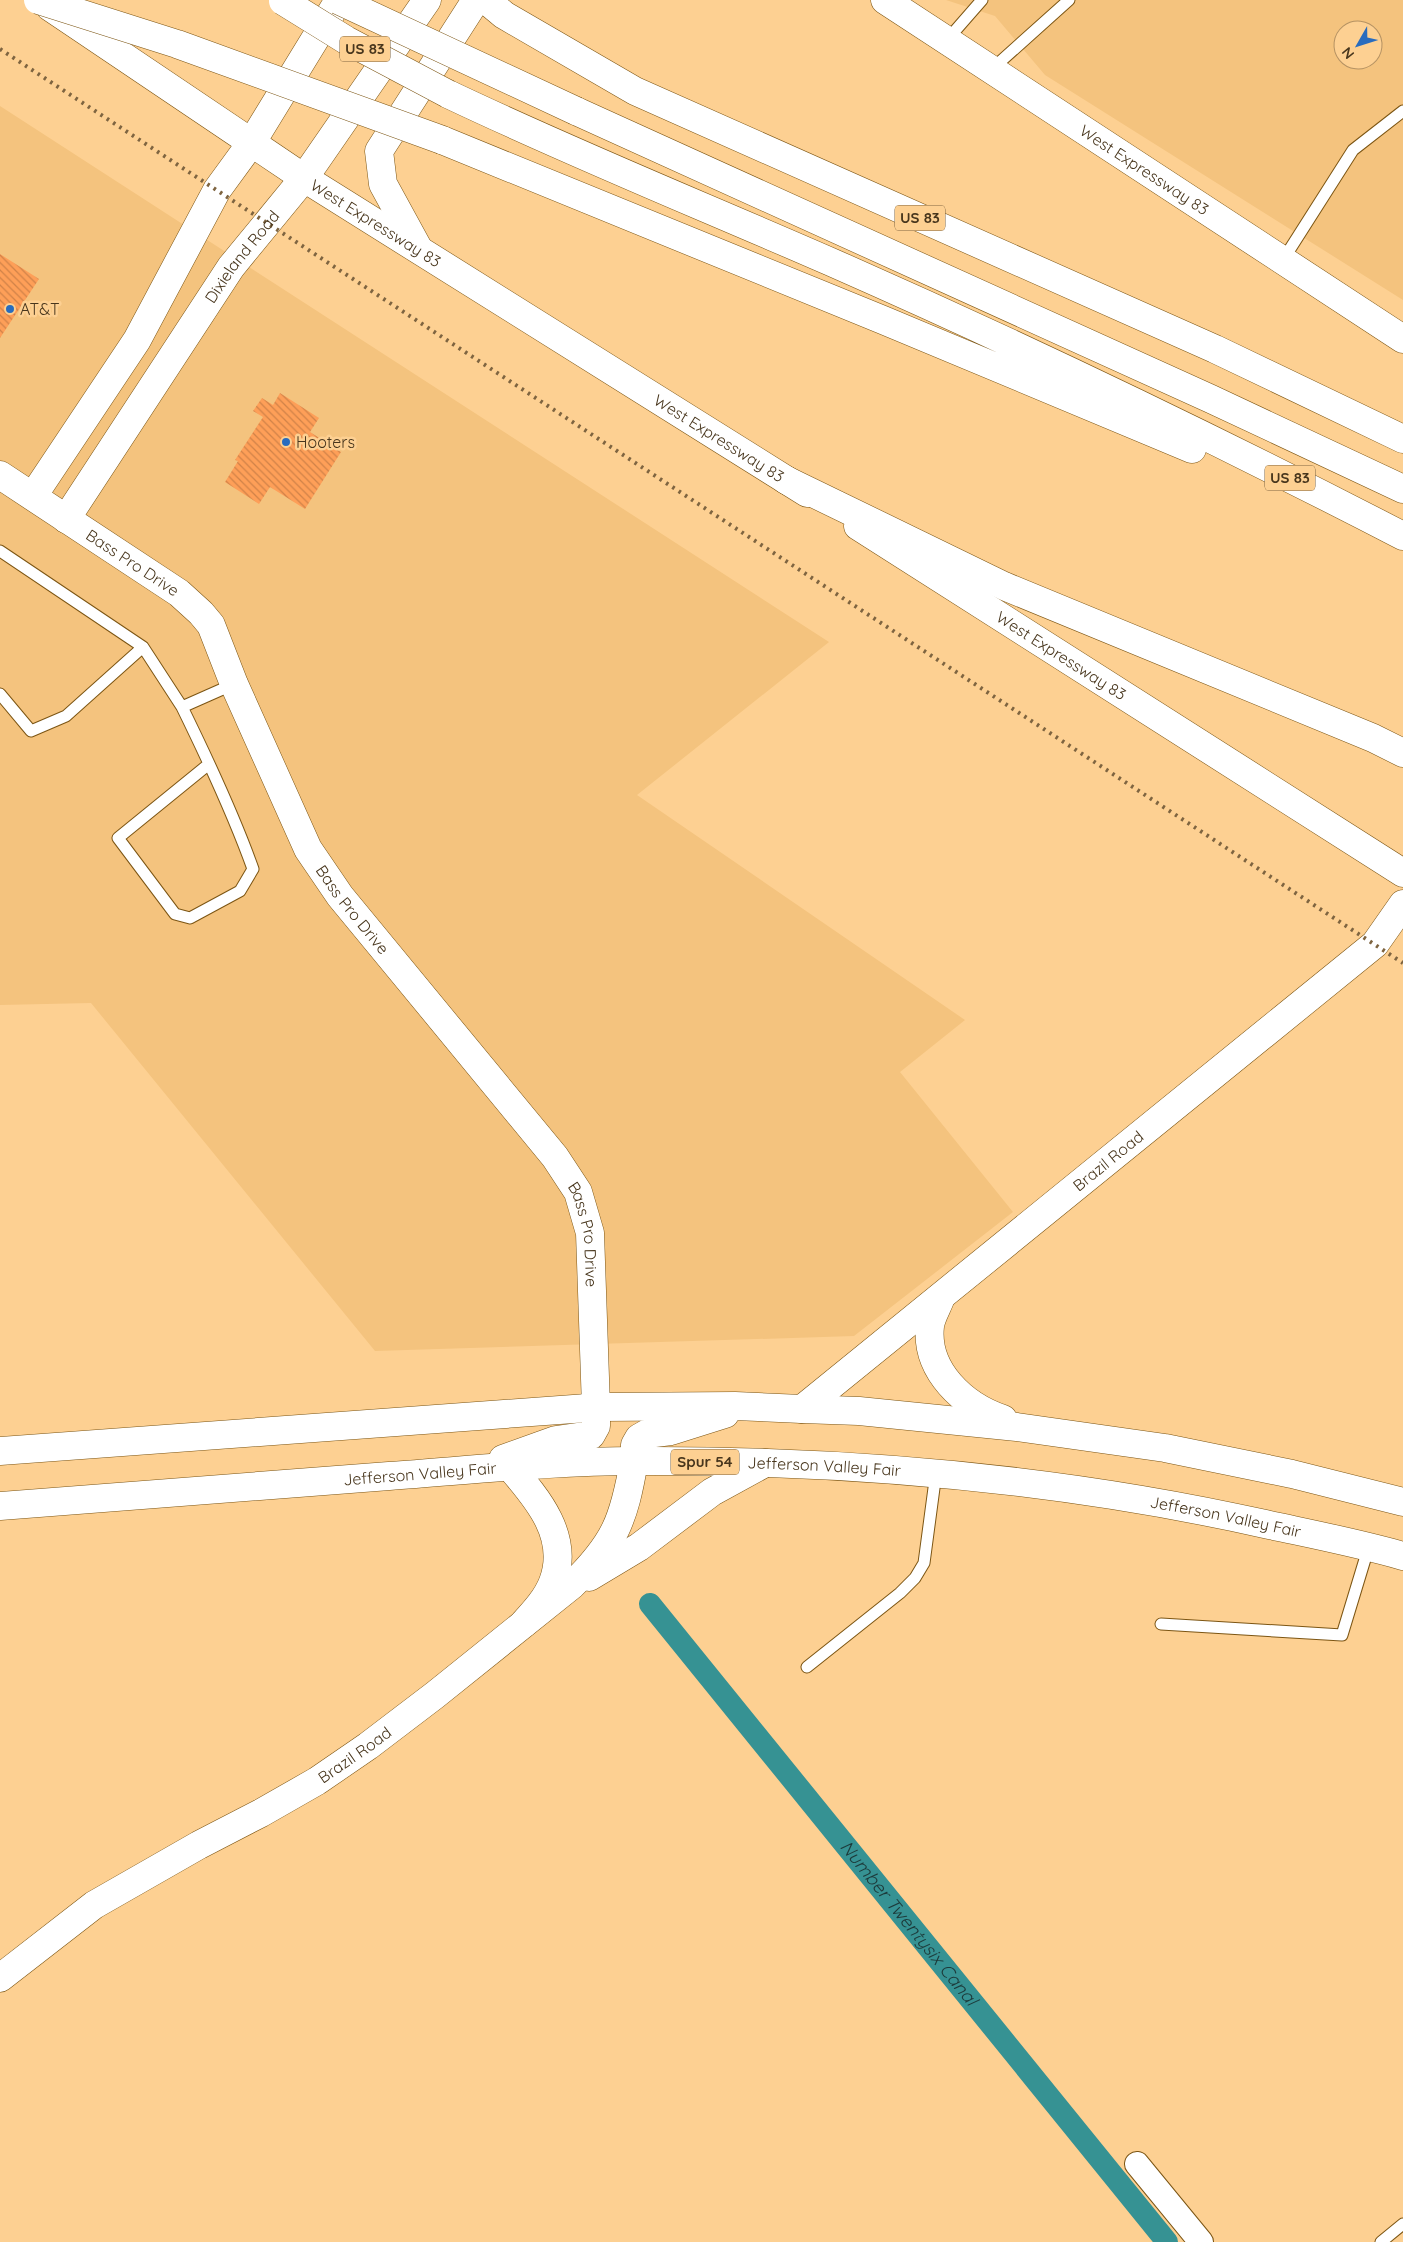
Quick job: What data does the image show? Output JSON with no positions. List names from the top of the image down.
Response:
{
  "streets": {
    "main road": [
      "US 83",
      "West Expressway 83",
      "Dixieland Road",
      "Bass Pro Drive",
      "Brazil Road",
      "Spur 54",
      "Jefferson Valley Fair"
    ]
  },
  "crossings": [
    ["West Expressway 83", "Dixieland Road"],
    ["Dixieland Road", "Bass Pro Drive"],
    ["Bass Pro Drive", "Jefferson Valley Fair"],
    ["Brazil Road", "Jefferson Valley Fair"]
  ],
  "water": ["Number Twentysix Canal"],
  "places": ["AT&T", "Hooters"],
  "north": "bottom left"
}
